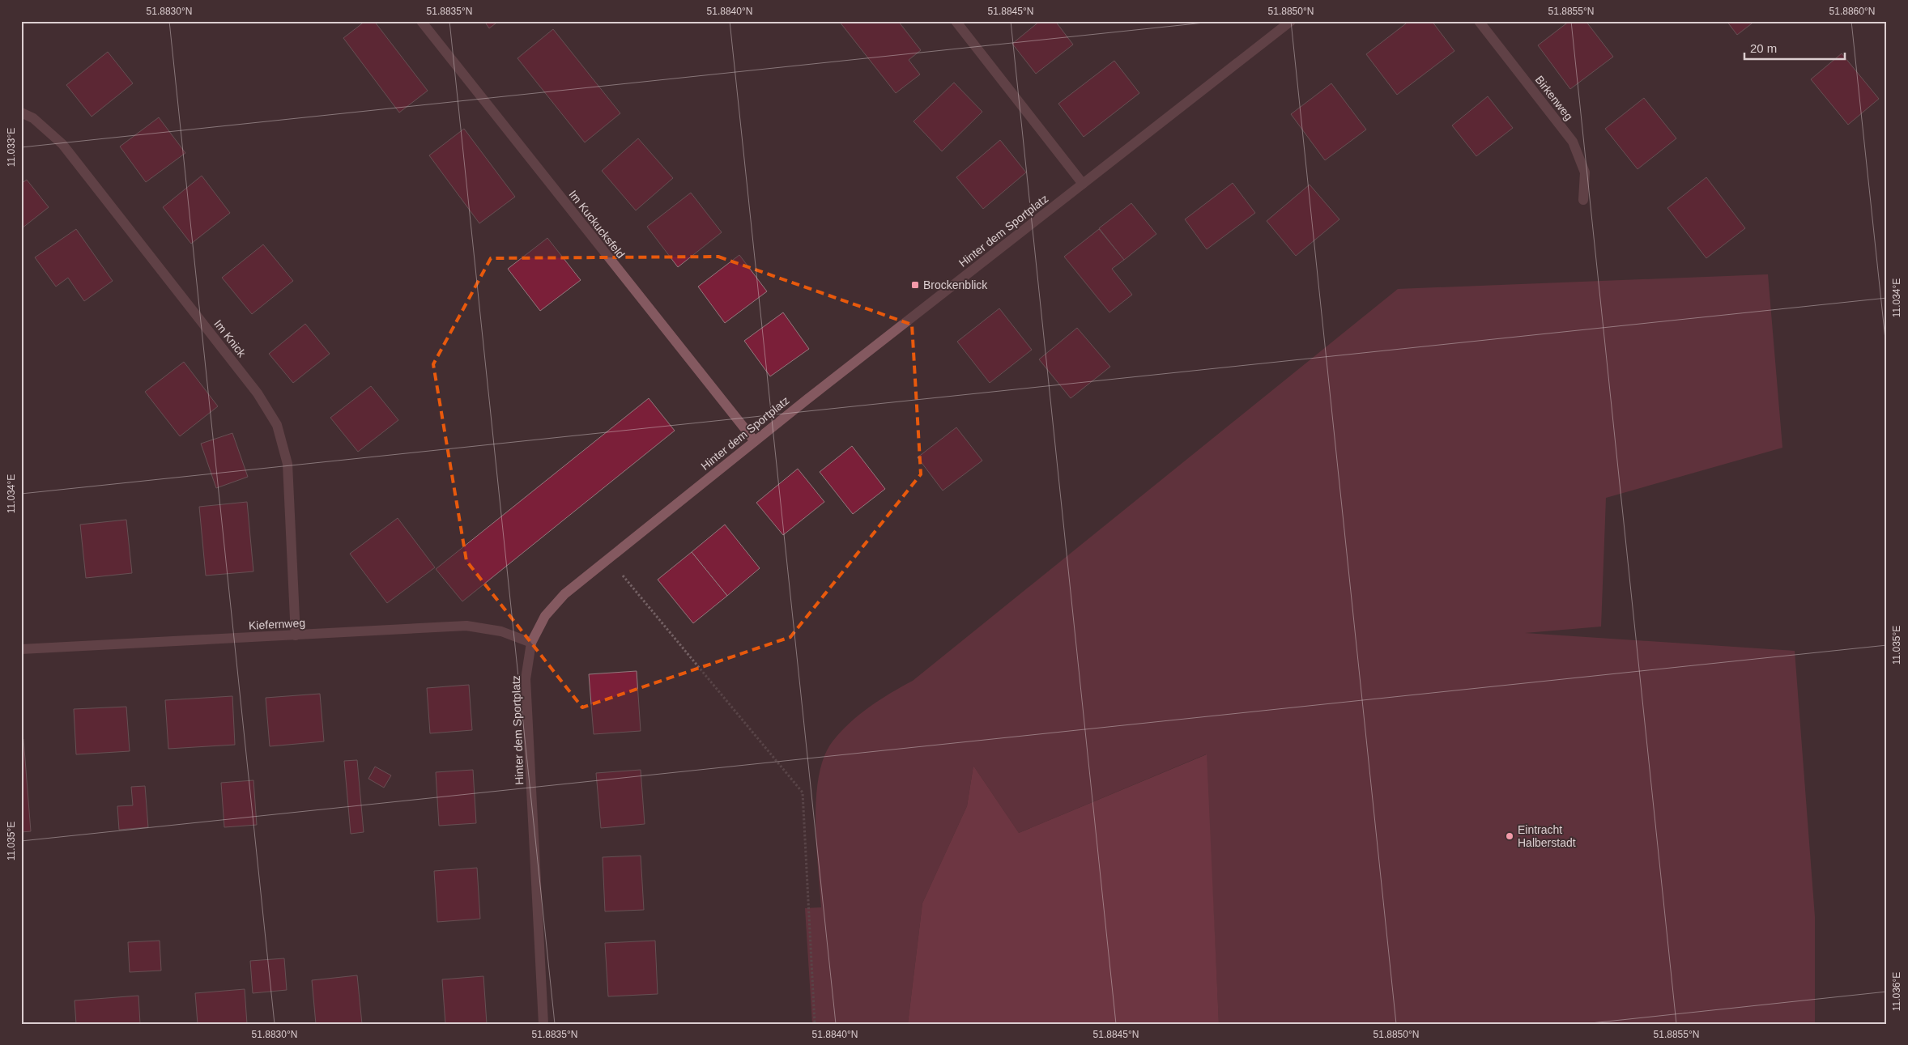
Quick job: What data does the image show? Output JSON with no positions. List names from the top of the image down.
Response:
{
  "streets": {
    "street": [
      "Birkenweg",
      "Im Kuckucksfeld",
      "Hinter dem Sportplatz",
      "Im Knick",
      "Kiefernweg"
    ]
  },
  "crossings": [
    ["Im Kuckucksfeld", "Hinter dem Sportplatz"],
    ["Hinter dem Sportplatz", "Kiefernweg"],
    ["Im Knick", "Kiefernweg"]
  ],
  "places": {
    "transit": ["Brockenblick"],
    "other": ["Eintracht Halberstadt"]
  },
  "scale_bar": "20 m",
  "coordinates": [
    "51.8830°N",
    "51.8835°N",
    "51.8840°N",
    "51.8845°N",
    "51.8850°N",
    "51.8855°N",
    "51.8860°N",
    "11.033°E",
    "11.034°E",
    "11.035°E",
    "11.036°E"
  ]
}
